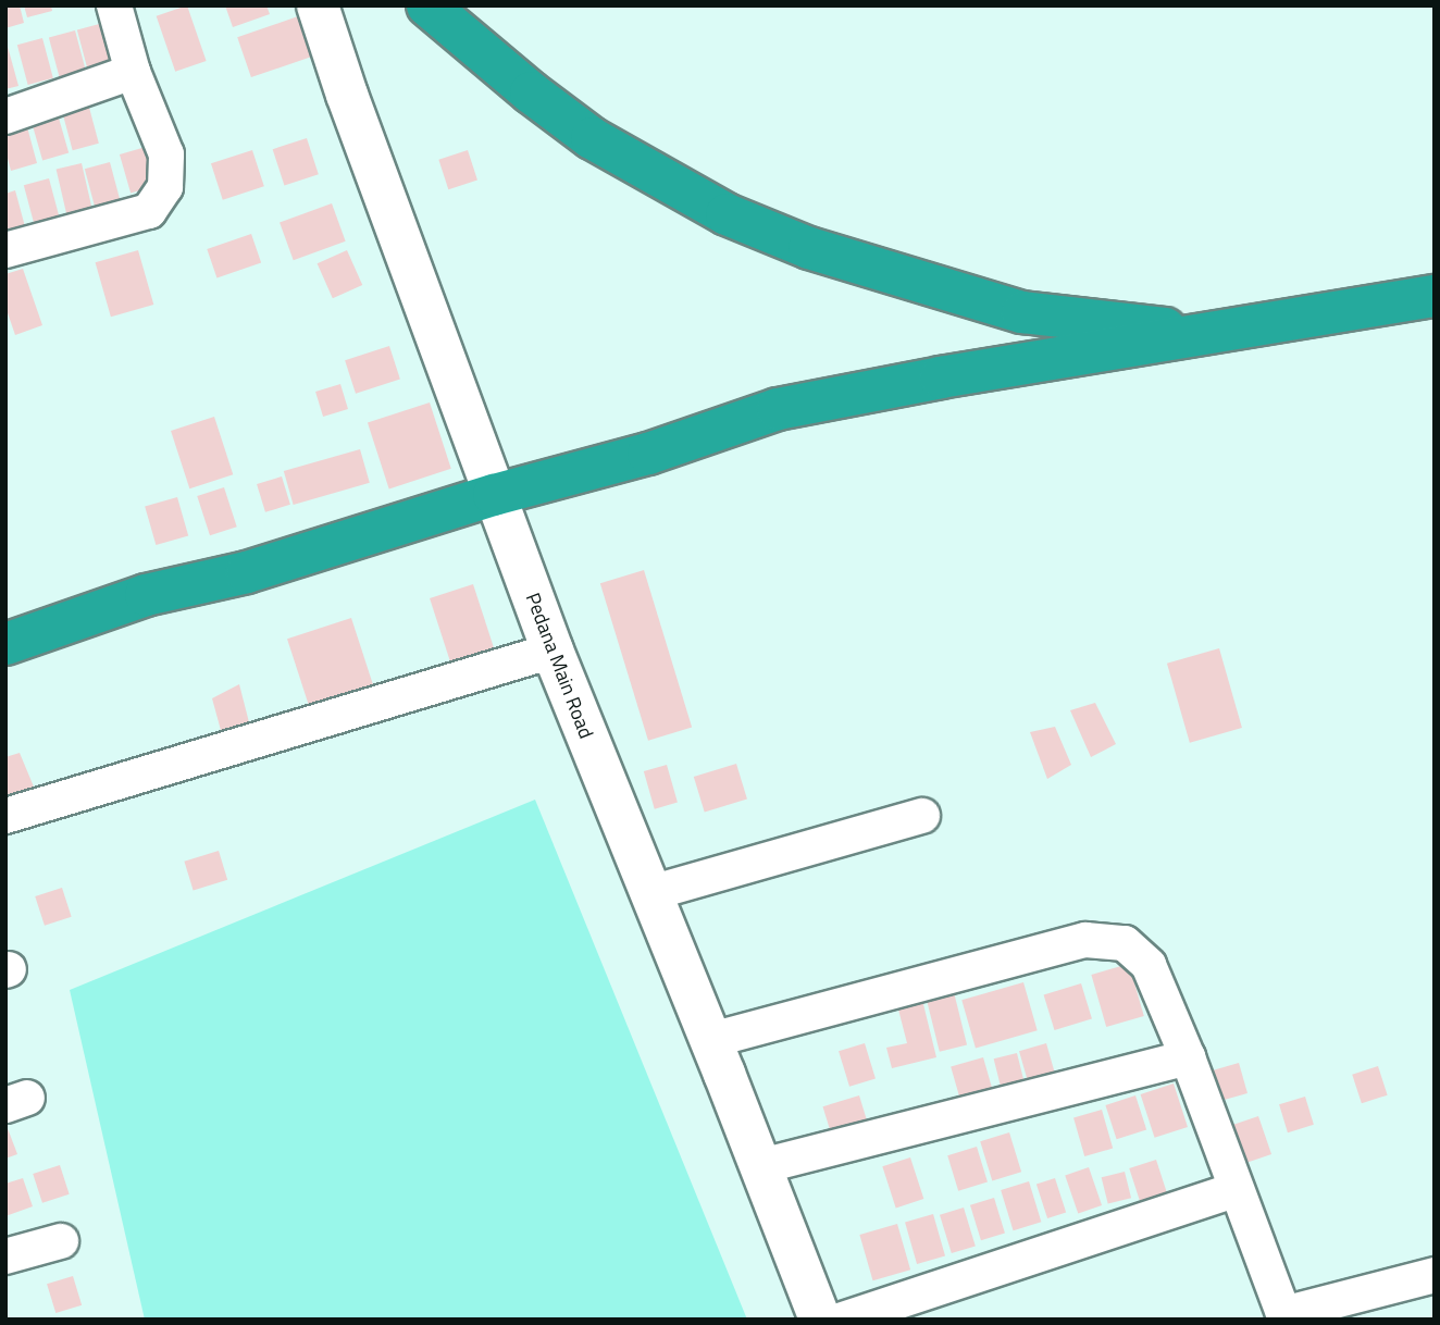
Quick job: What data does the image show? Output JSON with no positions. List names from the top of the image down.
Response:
{
  "streets": {
    "main road": ["Pedana Main Road"]
  }
}
